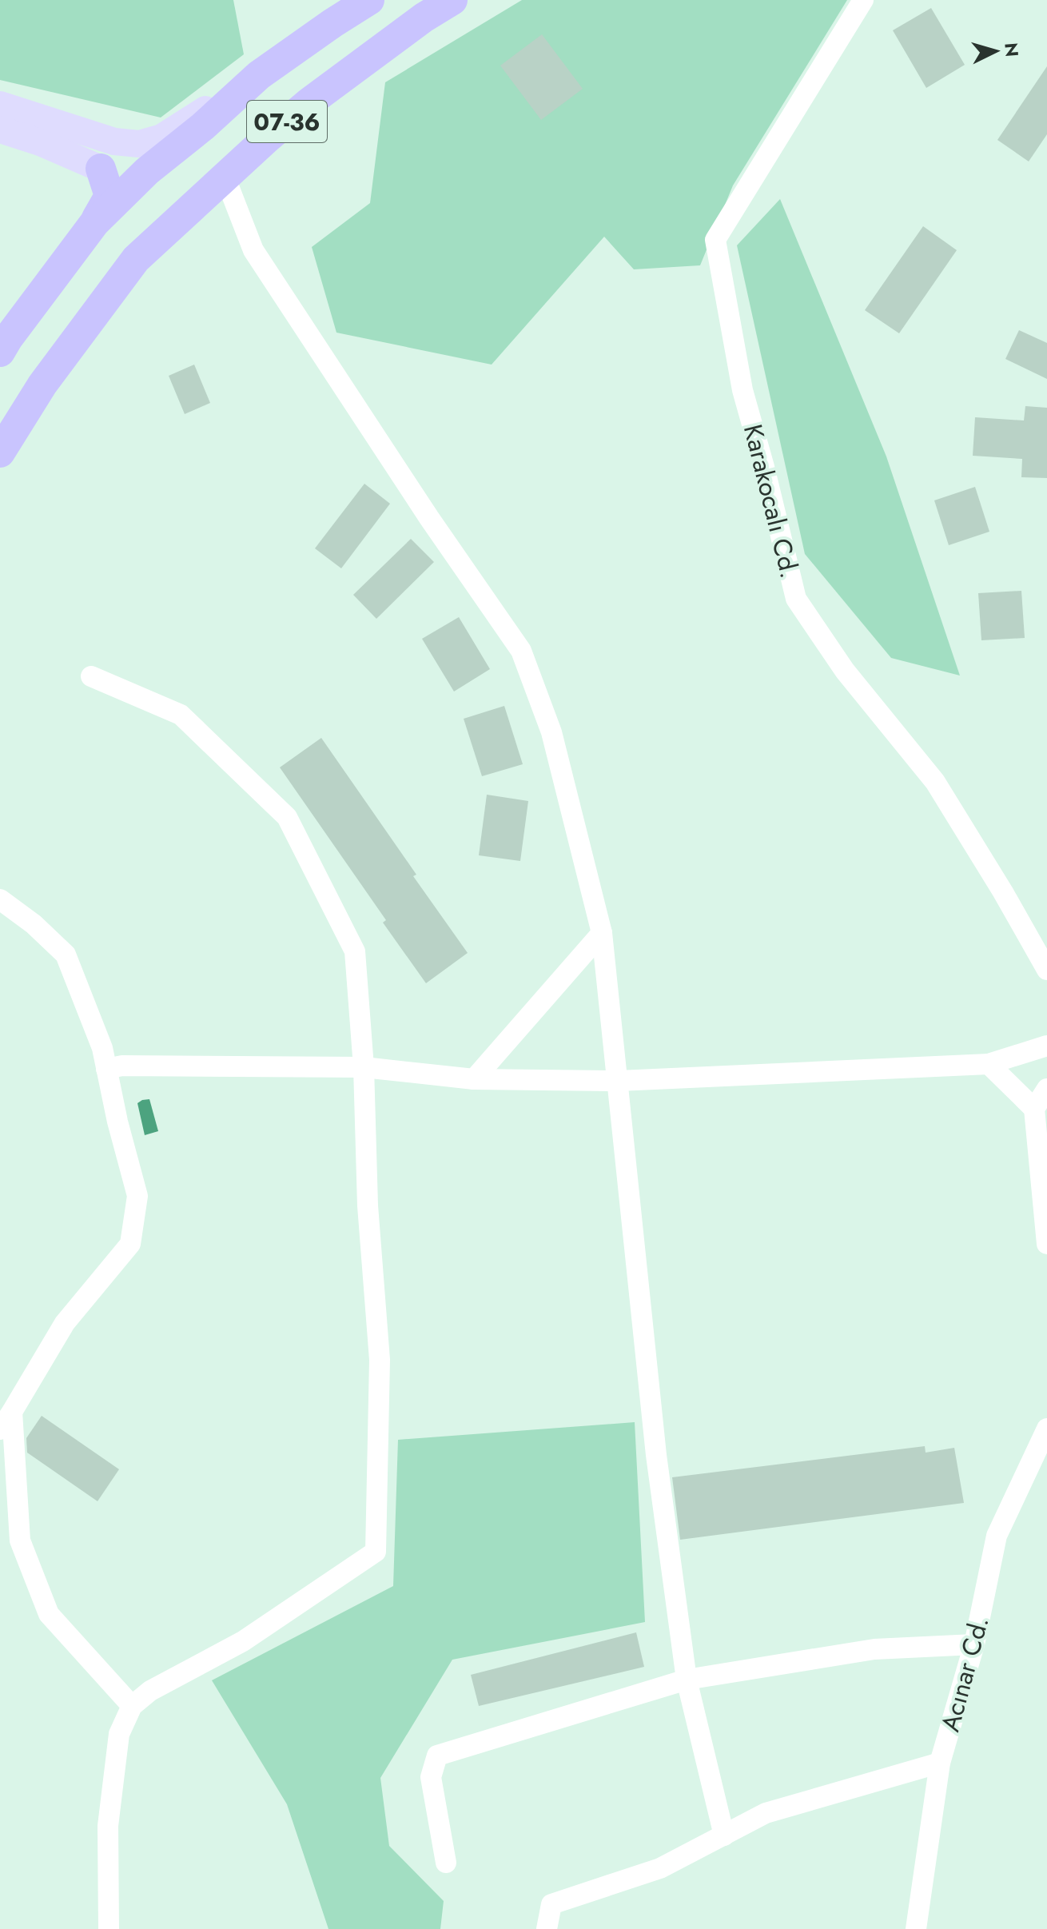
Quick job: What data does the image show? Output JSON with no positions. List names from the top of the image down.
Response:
{
  "streets": {
    "highway": ["07-36"],
    "street": ["Karakocalı Cd.", "Acınar Cd."]
  },
  "north": "right"
}
